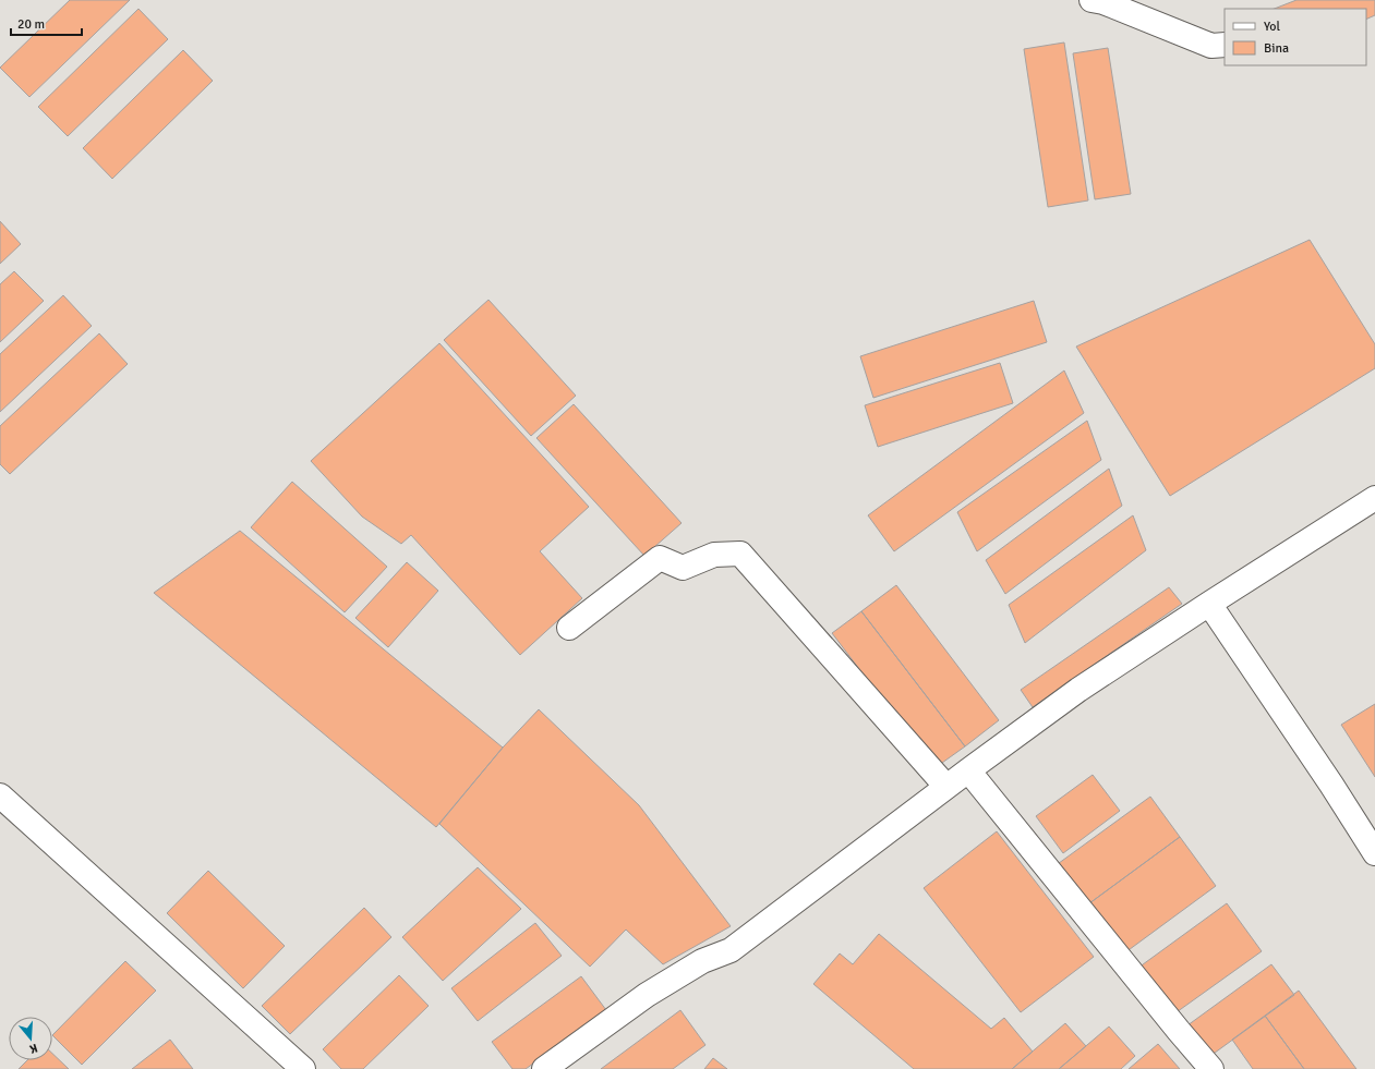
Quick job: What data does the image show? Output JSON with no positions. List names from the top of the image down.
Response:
{
  "legend": ["Yol", "Bina"],
  "scale_bar": "20 m",
  "north": "bottom"
}
